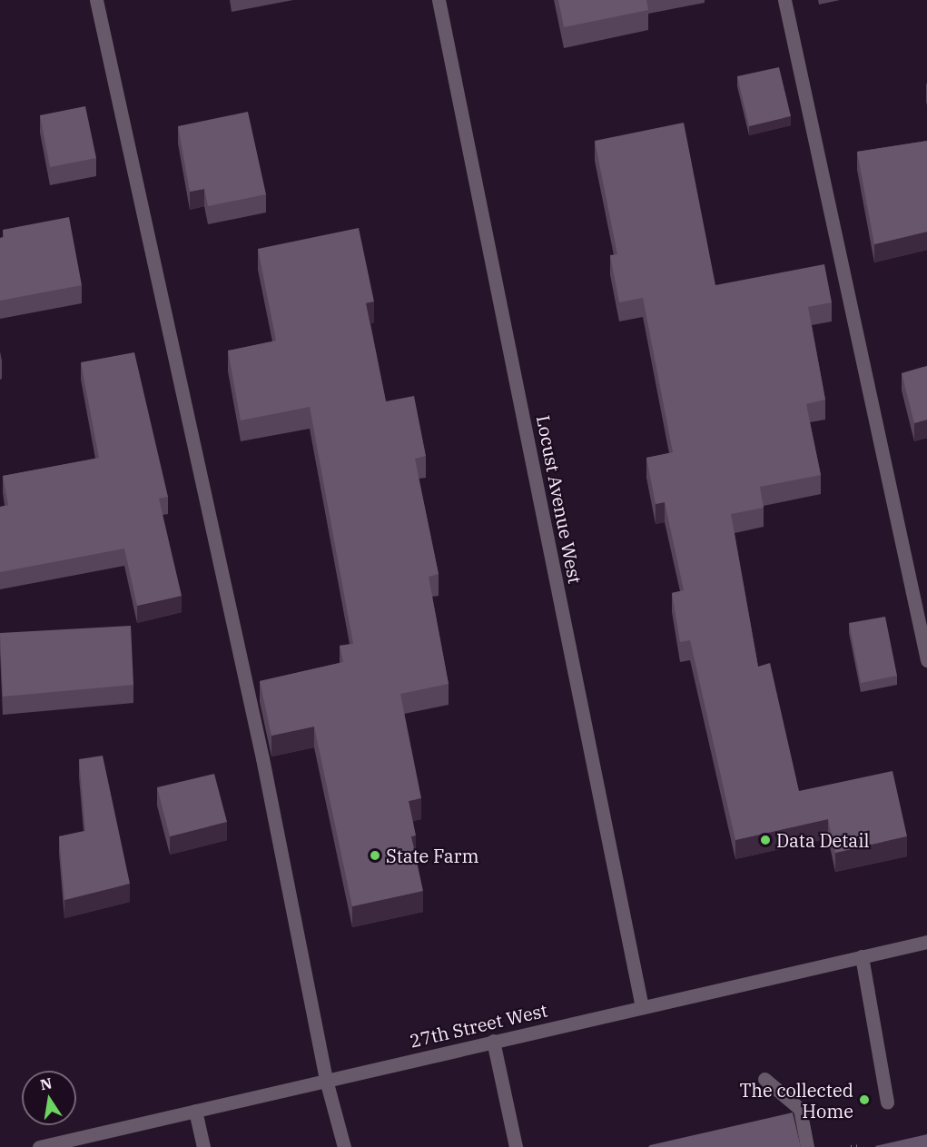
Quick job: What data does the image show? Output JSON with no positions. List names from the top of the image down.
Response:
{
  "streets": {
    "street": ["Locust Avenue West", "27th Street West"]
  },
  "crossings": [
    ["Locust Avenue West", "27th Street West"]
  ],
  "places": ["Data Detail", "State Farm", "The collected Home"],
  "north": "top"
}
